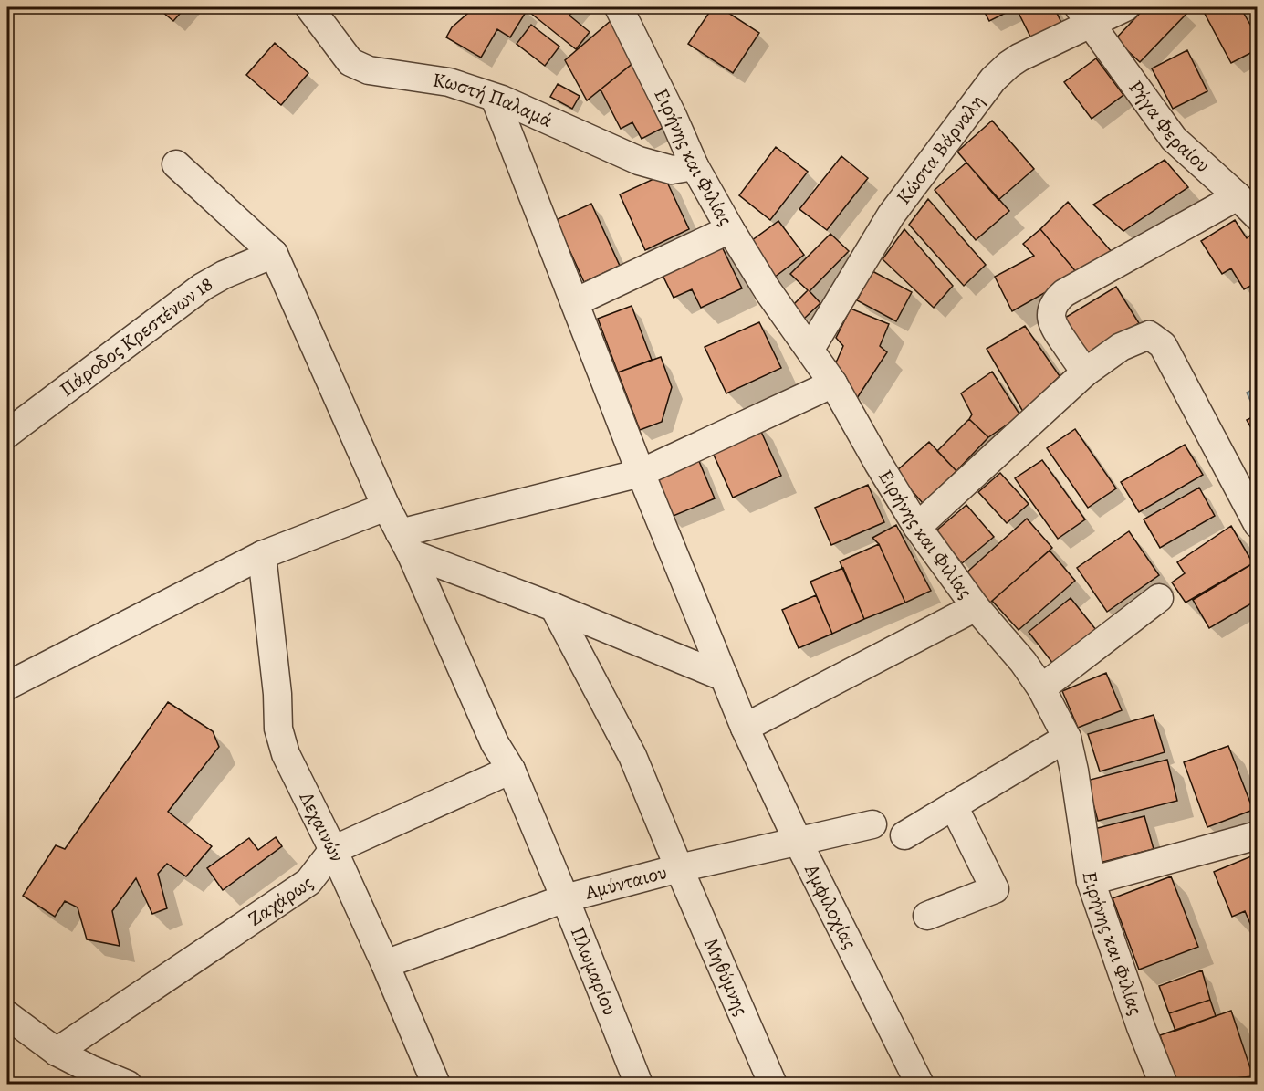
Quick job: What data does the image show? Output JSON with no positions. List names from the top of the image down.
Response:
{
  "streets": {
    "street": [
      "Κωστή Παλαμά",
      "Ρήγα Φεραίου",
      "Κώστα Βάρναλη",
      "Ειρήνης και Φιλίας",
      "Πάροδος Κρεστένων 18",
      "Λεχαινών",
      "Αμύνταιου",
      "Ζαχάρως",
      "Αμφιλοχίας",
      "Πλωμαρίου",
      "Μηθύμνης"
    ]
  },
  "crossings": [
    ["Κωστή Παλαμά", "Ειρήνης και Φιλίας"],
    ["Κωστή Παλαμά", "Αμφιλοχίας"],
    ["Ρήγα Φεραίου", "Κώστα Βάρναλη"],
    ["Κώστα Βάρναλη", "Ειρήνης και Φιλίας"],
    ["Πάροδος Κρεστένων 18", "Πλωμαρίου"],
    ["Λεχαινών", "Αμύνταιου"],
    ["Λεχαινών", "Ζαχάρως"],
    ["Αμύνταιου", "Αμφιλοχίας"],
    ["Αμύνταιου", "Πλωμαρίου"],
    ["Αμύνταιου", "Μηθύμνης"],
    ["Ζαχάρως", "Πλωμαρίου"]
  ]
}
